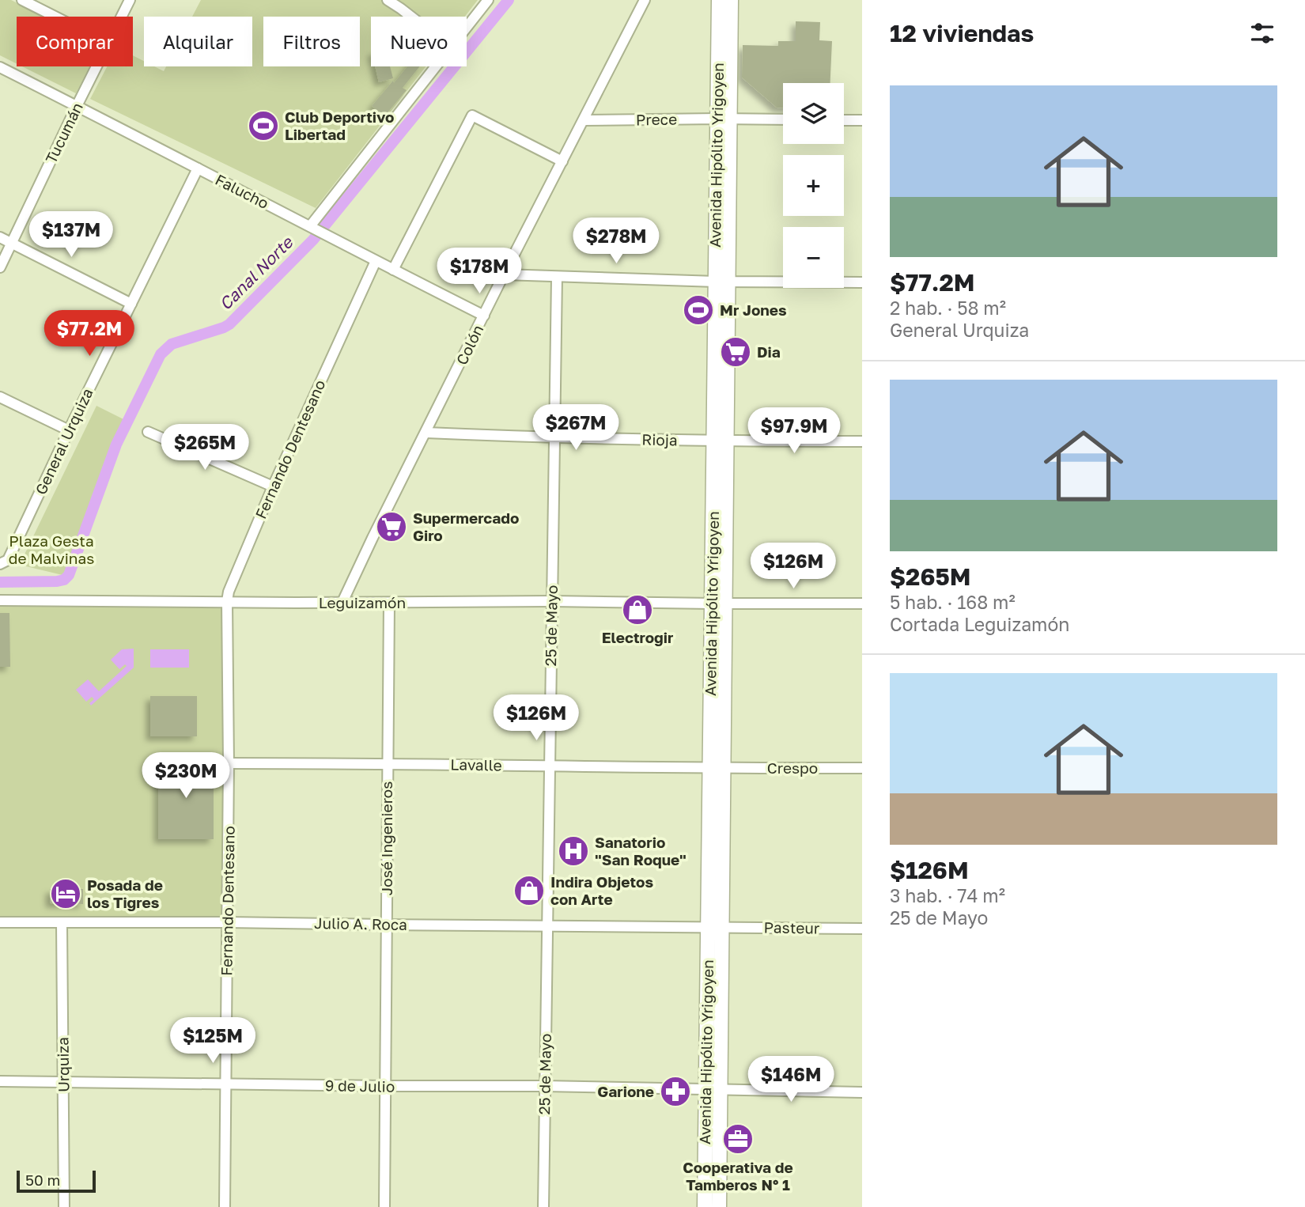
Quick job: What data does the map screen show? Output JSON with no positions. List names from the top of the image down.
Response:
{
  "streets": {
    "street": [
      "Prece",
      "Tucumán",
      "Avenida Hipólito Yrigoyen",
      "Falucho",
      "Colón",
      "Rioja",
      "General Urquiza",
      "Fernando Dentesano",
      "Leguizamón",
      "25 de Mayo",
      "Lavalle",
      "Crespo",
      "José Ingenieros",
      "Julio A. Roca",
      "Pasteur",
      "Urquiza",
      "9 de Julio"
    ]
  },
  "crossings": [
    ["Prece", "Avenida Hipólito Yrigoyen"],
    ["Prece", "Colón"],
    ["Tucumán", "Falucho"],
    ["Avenida Hipólito Yrigoyen", "Rioja"],
    ["Avenida Hipólito Yrigoyen", "Leguizamón"],
    ["Avenida Hipólito Yrigoyen", "Lavalle"],
    ["Avenida Hipólito Yrigoyen", "Crespo"],
    ["Avenida Hipólito Yrigoyen", "Julio A. Roca"],
    ["Avenida Hipólito Yrigoyen", "Pasteur"],
    ["Avenida Hipólito Yrigoyen", "9 de Julio"],
    ["Falucho", "Colón"],
    ["Falucho", "General Urquiza"],
    ["Falucho", "Fernando Dentesano"],
    ["Colón", "Rioja"],
    ["Colón", "Leguizamón"],
    ["Rioja", "25 de Mayo"],
    ["Fernando Dentesano", "Leguizamón"],
    ["Fernando Dentesano", "Lavalle"],
    ["Fernando Dentesano", "Julio A. Roca"],
    ["Fernando Dentesano", "9 de Julio"],
    ["Leguizamón", "25 de Mayo"],
    ["Leguizamón", "José Ingenieros"],
    ["25 de Mayo", "Lavalle"],
    ["25 de Mayo", "Julio A. Roca"],
    ["25 de Mayo", "9 de Julio"],
    ["Lavalle", "Crespo"],
    ["Lavalle", "José Ingenieros"],
    ["José Ingenieros", "Julio A. Roca"],
    ["José Ingenieros", "9 de Julio"],
    ["Julio A. Roca", "Pasteur"],
    ["Julio A. Roca", "Urquiza"],
    ["Urquiza", "9 de Julio"]
  ],
  "water": ["Canal Norte"],
  "parks": ["Plaza Gesta de Malvinas"],
  "places": {
    "sports": ["Club Deportivo Libertad", "Mr Jones"],
    "supermarket": ["Dia", "Supermercado Giro"],
    "shop": ["Electrogir", "Indira Objetos con Arte"],
    "hospital": ["Sanatorio \"San Roque\""],
    "hotel": ["Posada de los Tigres"],
    "pharmacy": ["Garione"],
    "office": ["Cooperativa de Tamberos N° 1"]
  },
  "scale_bar": "50 m",
  "page": {
    "heading": "12 viviendas",
    "chip": [
      "Comprar",
      "Alquilar",
      "Filtros",
      "Nuevo"
    ],
    "list": [
      {
        "name": "$77.2M",
        "note": "2 hab. · 58 m² · General Urquiza"
      },
      {
        "name": "$265M",
        "note": "5 hab. · 168 m² · Cortada Leguizamón"
      },
      {
        "name": "$126M",
        "note": "3 hab. · 74 m² · 25 de Mayo"
      }
    ],
    "map_buttons": ["+", "−"],
    "price": [
      "$137M",
      "$278M",
      "$178M",
      "$77.2M",
      "$267M",
      "$97.9M",
      "$265M",
      "$126M",
      "$126M",
      "$230M",
      "$125M",
      "$146M"
    ],
    "scale": "50 m"
  }
}
